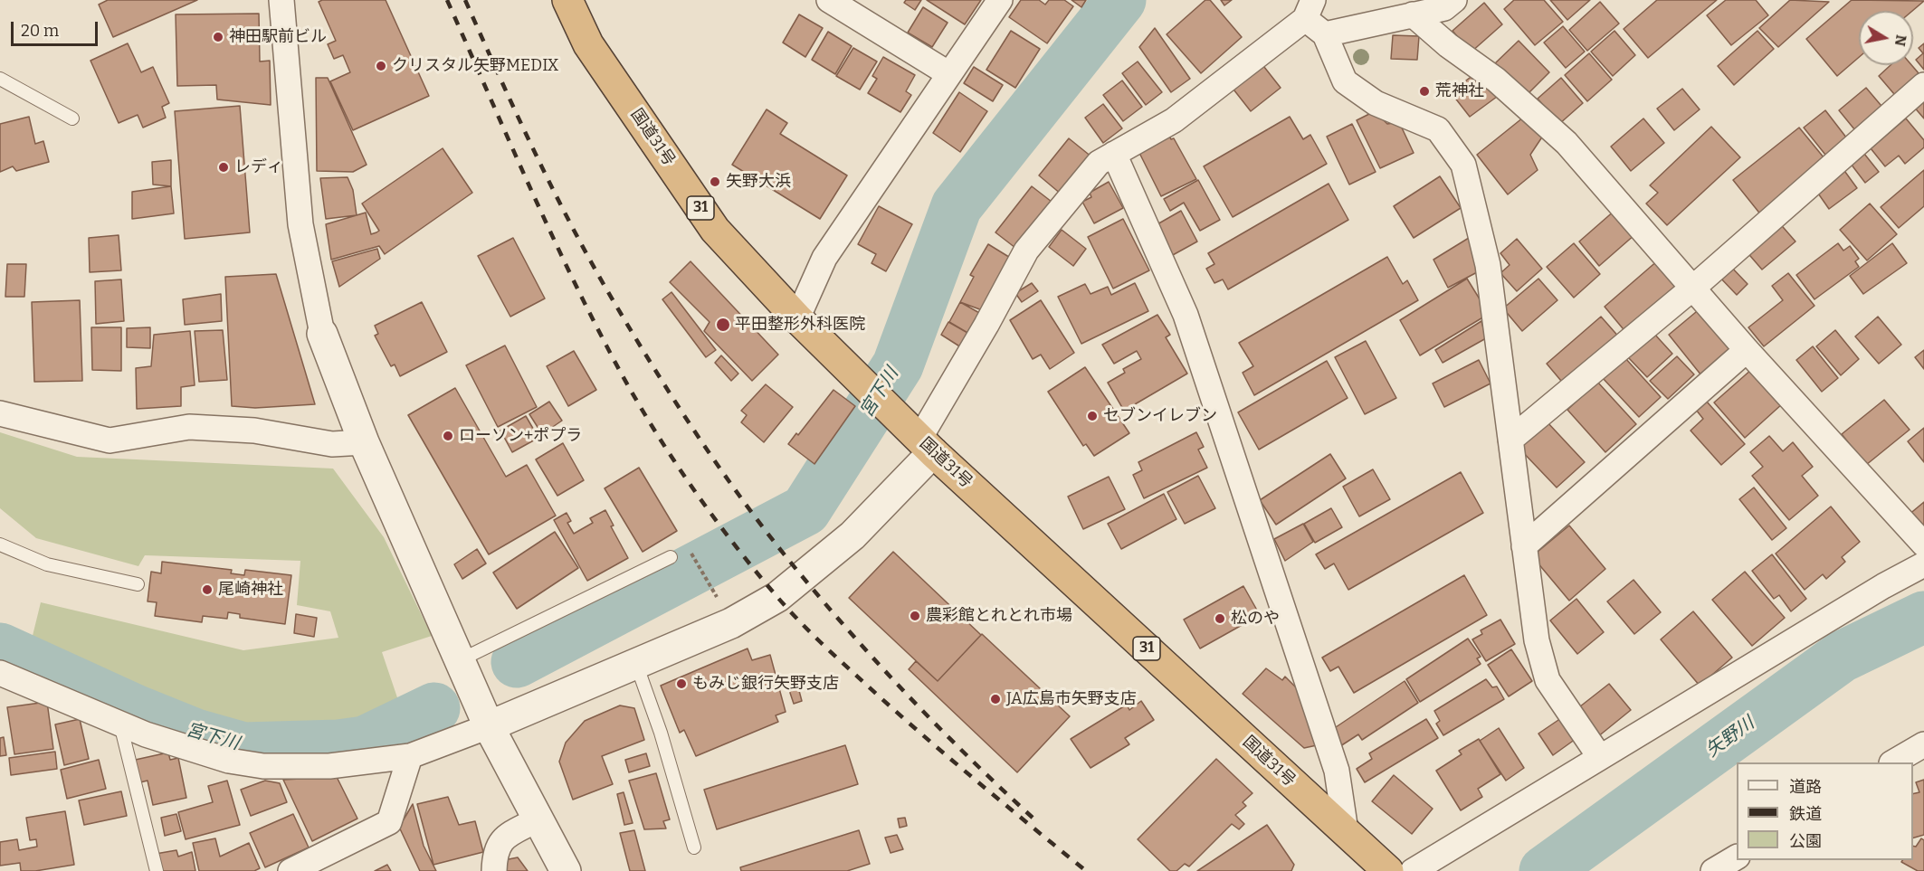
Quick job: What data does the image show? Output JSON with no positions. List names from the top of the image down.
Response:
{
  "streets": {
    "highway": ["国道31号", "31"]
  },
  "water": ["宮下川", "矢野川"],
  "places": [
    "神田駅前ビル",
    "クリスタル矢野MEDIX",
    "荒神社",
    "レディ",
    "矢野大浜",
    "平田整形外科医院",
    "セブンイレブン",
    "ローソン+ポプラ",
    "尾崎神社",
    "農彩館とれとれ市場",
    "松のや",
    "もみじ銀行矢野支店",
    "JA広島市矢野支店"
  ],
  "legend": ["道路", "鉄道", "公園"],
  "scale_bar": "20 m",
  "north": "right"
}
